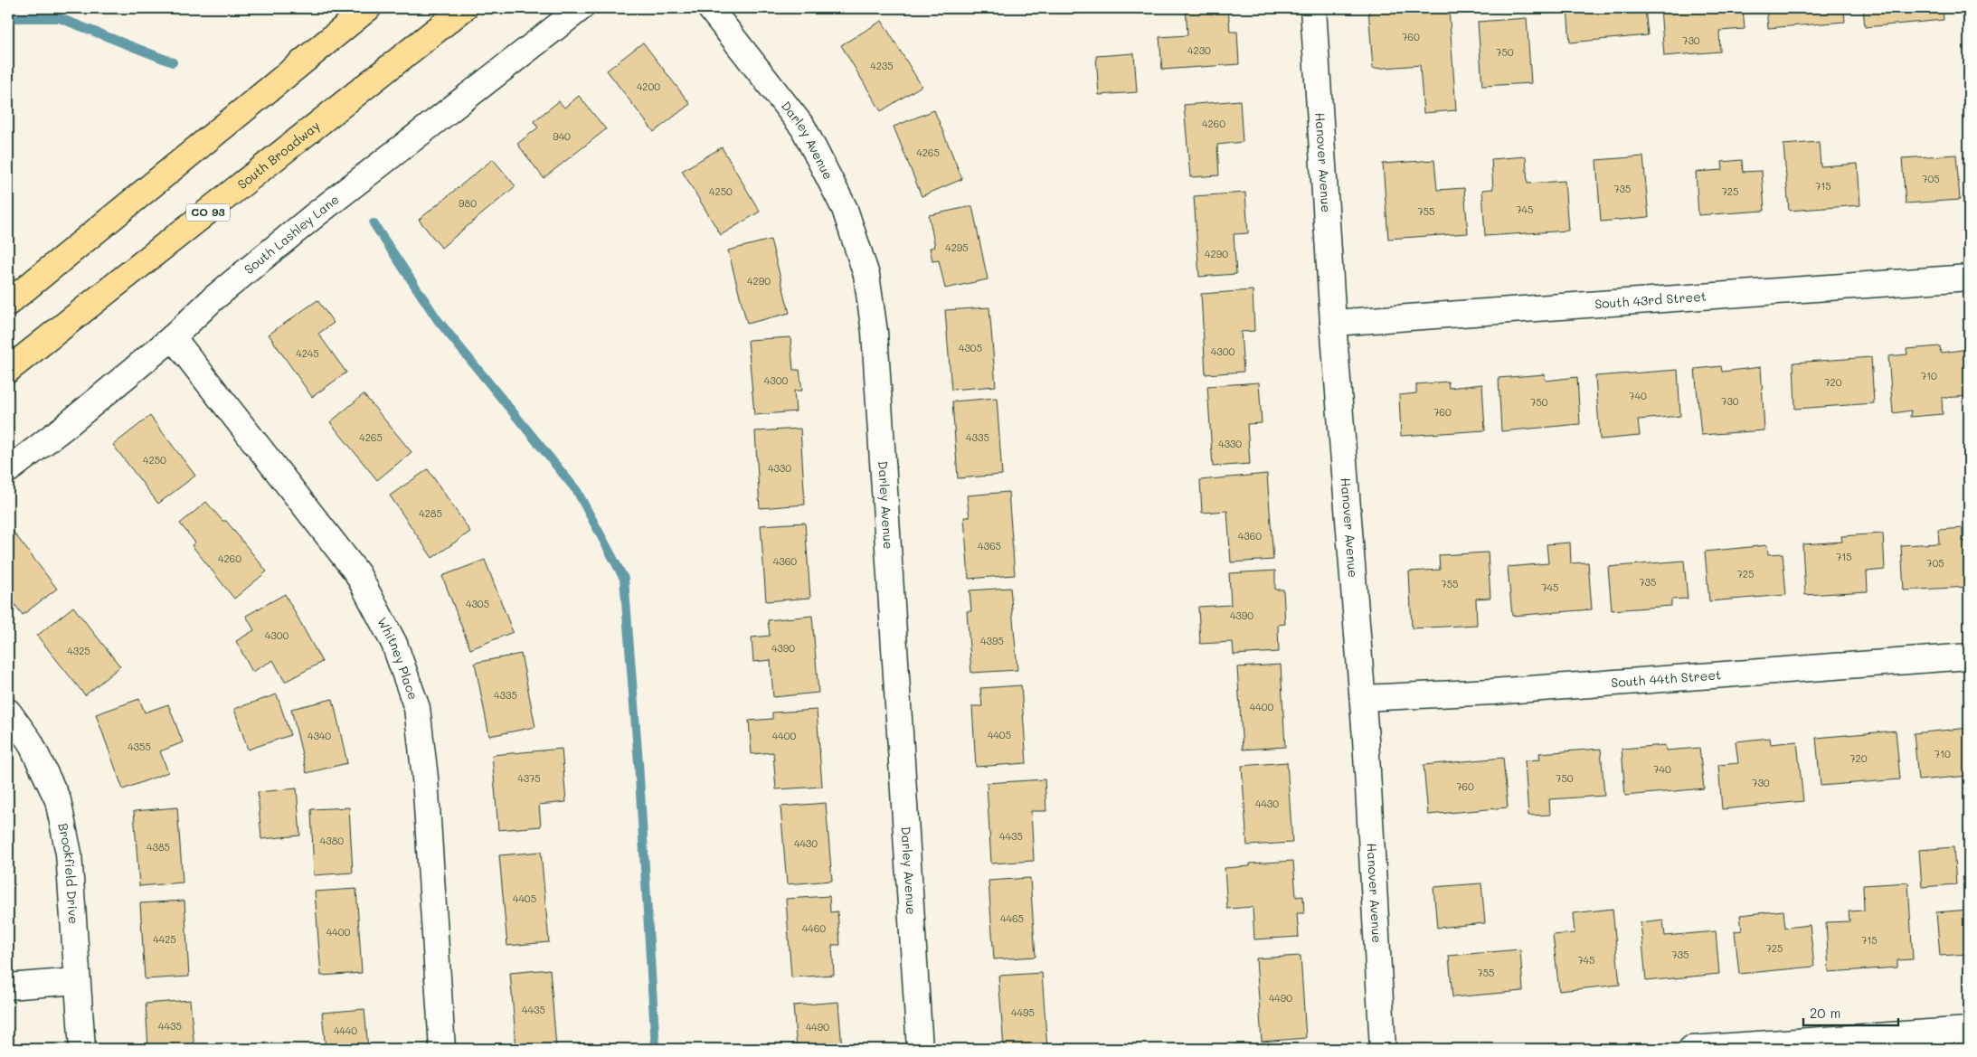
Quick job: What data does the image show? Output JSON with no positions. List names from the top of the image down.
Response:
{
  "streets": {
    "highway": ["South Broadway", "CO 93"],
    "street": [
      "Darley Avenue",
      "Hanover Avenue",
      "South Lashley Lane",
      "South 43rd Street",
      "Whitney Place",
      "South 44th Street",
      "Brookfield Drive"
    ]
  },
  "crossings": [
    ["Hanover Avenue", "South 43rd Street"],
    ["Hanover Avenue", "South 44th Street"],
    ["South Lashley Lane", "Whitney Place"]
  ],
  "house_numbers": [
    "760",
    "730",
    "4230",
    "750",
    "4235",
    "4200",
    "4260",
    "940",
    "4265",
    "705",
    "715",
    "735",
    "4250",
    "725",
    "980",
    "745",
    "755",
    "4295",
    "4290",
    "4290",
    "4305",
    "4300",
    "4245",
    "710",
    "4300",
    "720",
    "740",
    "730",
    "750",
    "760",
    "4265",
    "4335",
    "4330",
    "4250",
    "4330",
    "4285",
    "4360",
    "4365",
    "715",
    "4260",
    "4360",
    "705",
    "725",
    "735",
    "755",
    "745",
    "4305",
    "4390",
    "4300",
    "4395",
    "4390",
    "4325",
    "4335",
    "4400",
    "4405",
    "4340",
    "4400",
    "4355",
    "710",
    "720",
    "740",
    "4375",
    "750",
    "730",
    "760",
    "4430",
    "4435",
    "4380",
    "4430",
    "4385",
    "4405",
    "4465",
    "4460",
    "4400",
    "4425",
    "715",
    "725",
    "735",
    "745",
    "755",
    "4490",
    "4435",
    "4495",
    "4435",
    "4490",
    "4440"
  ],
  "scale_bar": "20 m"
}
